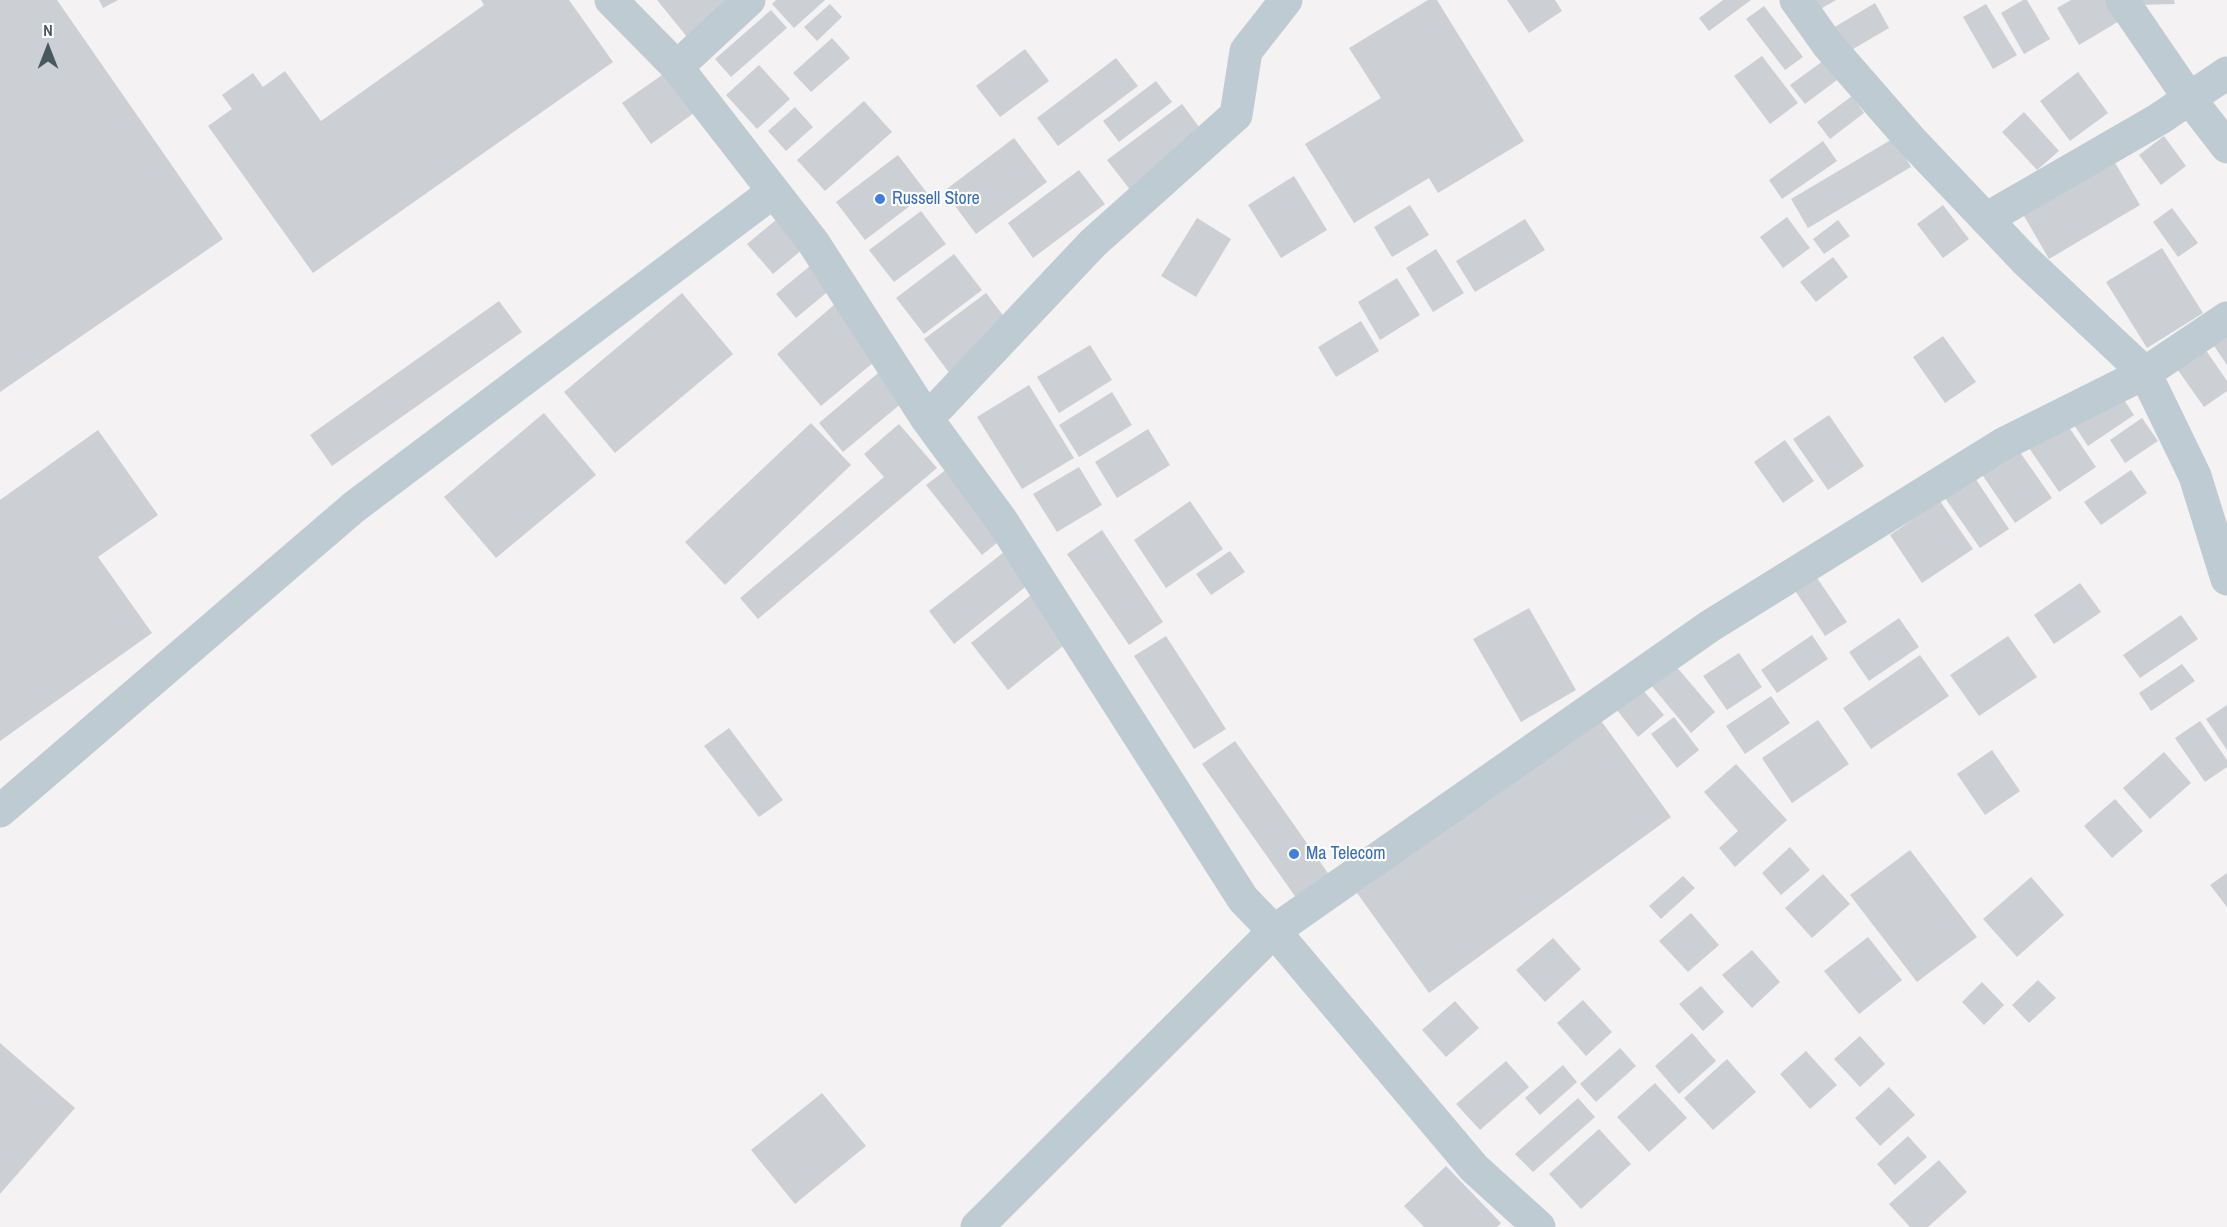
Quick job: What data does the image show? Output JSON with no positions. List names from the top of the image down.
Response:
{
  "places": ["Russell Store", "Ma Telecom"],
  "north": "top"
}
